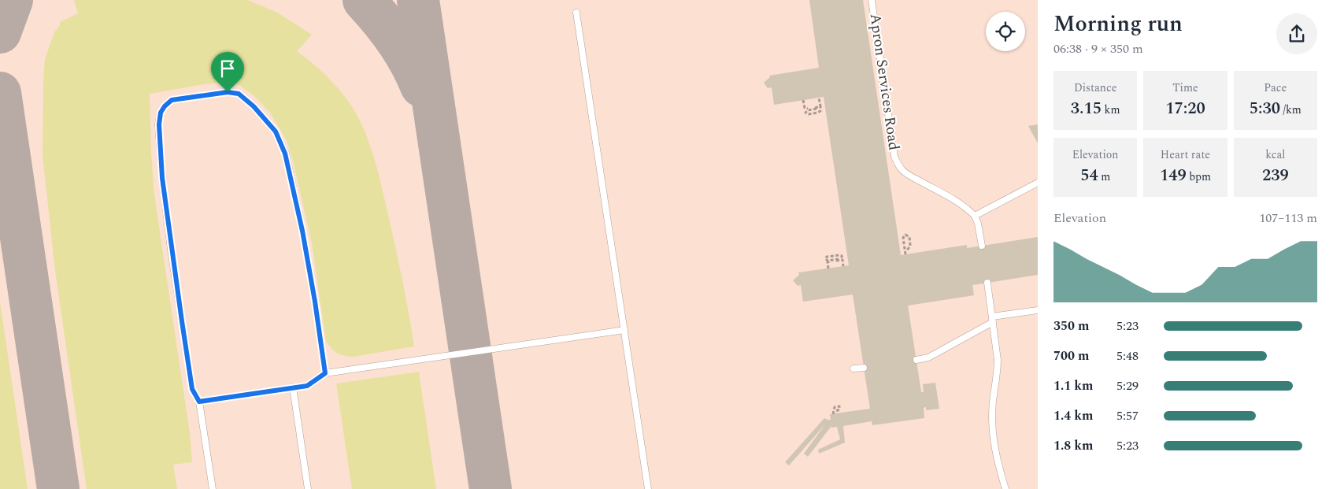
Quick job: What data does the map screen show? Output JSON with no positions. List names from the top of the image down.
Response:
{
  "streets": {
    "lane": ["Apron Services Road"]
  },
  "page": {
    "heading": ["Morning run", "06:38 · 9 × 350 m"],
    "stats": [
      ["Distance", "3.15 km"],
      ["Time", "17:20"],
      ["Pace", "5:30 /km"],
      ["Elevation", "54 m"],
      ["Heart rate", "149 bpm"],
      ["kcal", "239"]
    ],
    "chart": ["Elevation", "107–113 m"],
    "list": [
      {
        "name": "350 m",
        "note": "5:23"
      },
      {
        "name": "700 m",
        "note": "5:48"
      },
      {
        "name": "1.1 km",
        "note": "5:29"
      },
      {
        "name": "1.4 km",
        "note": "5:57"
      },
      {
        "name": "1.8 km",
        "note": "5:23"
      }
    ]
  }
}
